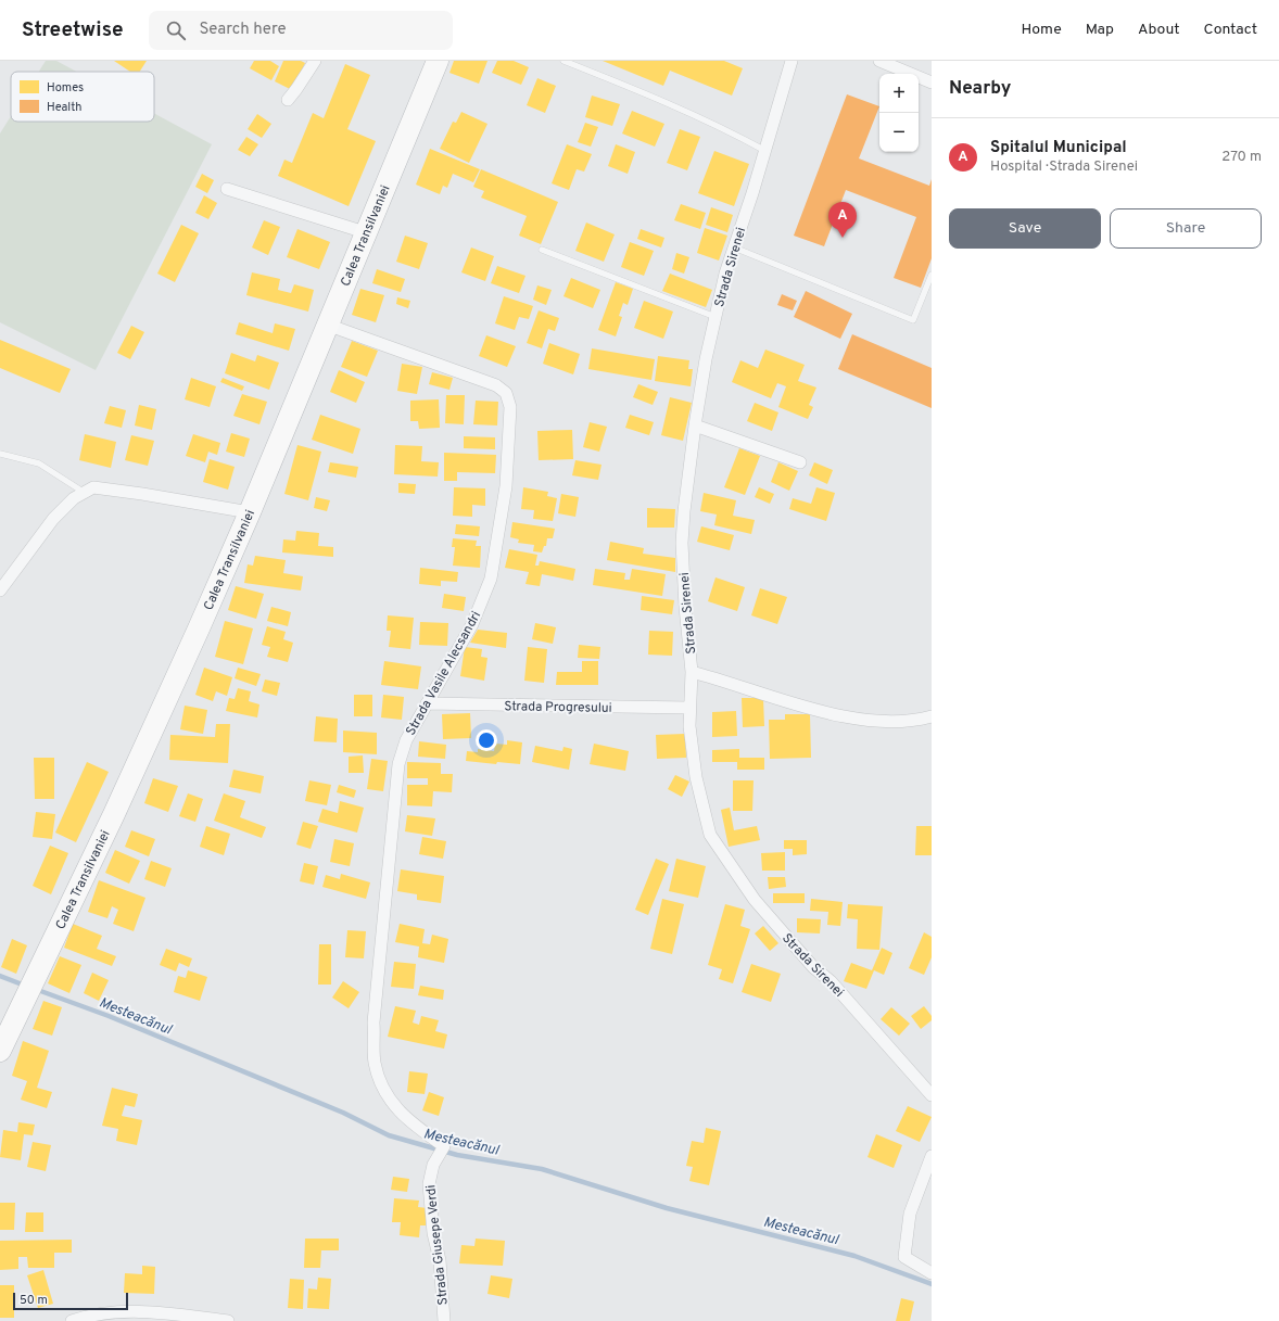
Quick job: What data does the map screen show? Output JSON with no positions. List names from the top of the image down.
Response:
{
  "streets": {
    "highway": ["Calea Transilvaniei"],
    "street": [
      "Strada Sirenei",
      "Strada Vasile Alecsandri",
      "Strada Progresului",
      "Strada Giusepe Verdi"
    ]
  },
  "crossings": [
    ["Calea Transilvaniei", "Strada Vasile Alecsandri"],
    ["Strada Sirenei", "Strada Progresului"],
    ["Strada Vasile Alecsandri", "Strada Progresului"],
    ["Strada Vasile Alecsandri", "Strada Giusepe Verdi"]
  ],
  "water": ["Mesteacănul"],
  "legend": ["Homes", "Health"],
  "scale_bar": "50 m",
  "page": {
    "header": "Streetwise",
    "search": "Search here",
    "nav": [
      "Home",
      "Map",
      "About",
      "Contact"
    ],
    "heading": "Nearby",
    "map_buttons": ["+", "−"],
    "list": [
      {
        "mark": "A",
        "name": "Spitalul Municipal",
        "note": "Hospital · Strada Sirenei",
        "value": "270 m"
      }
    ],
    "buttons": ["Save", "Share"],
    "pins": "A",
    "scale": "50 m"
  }
}
